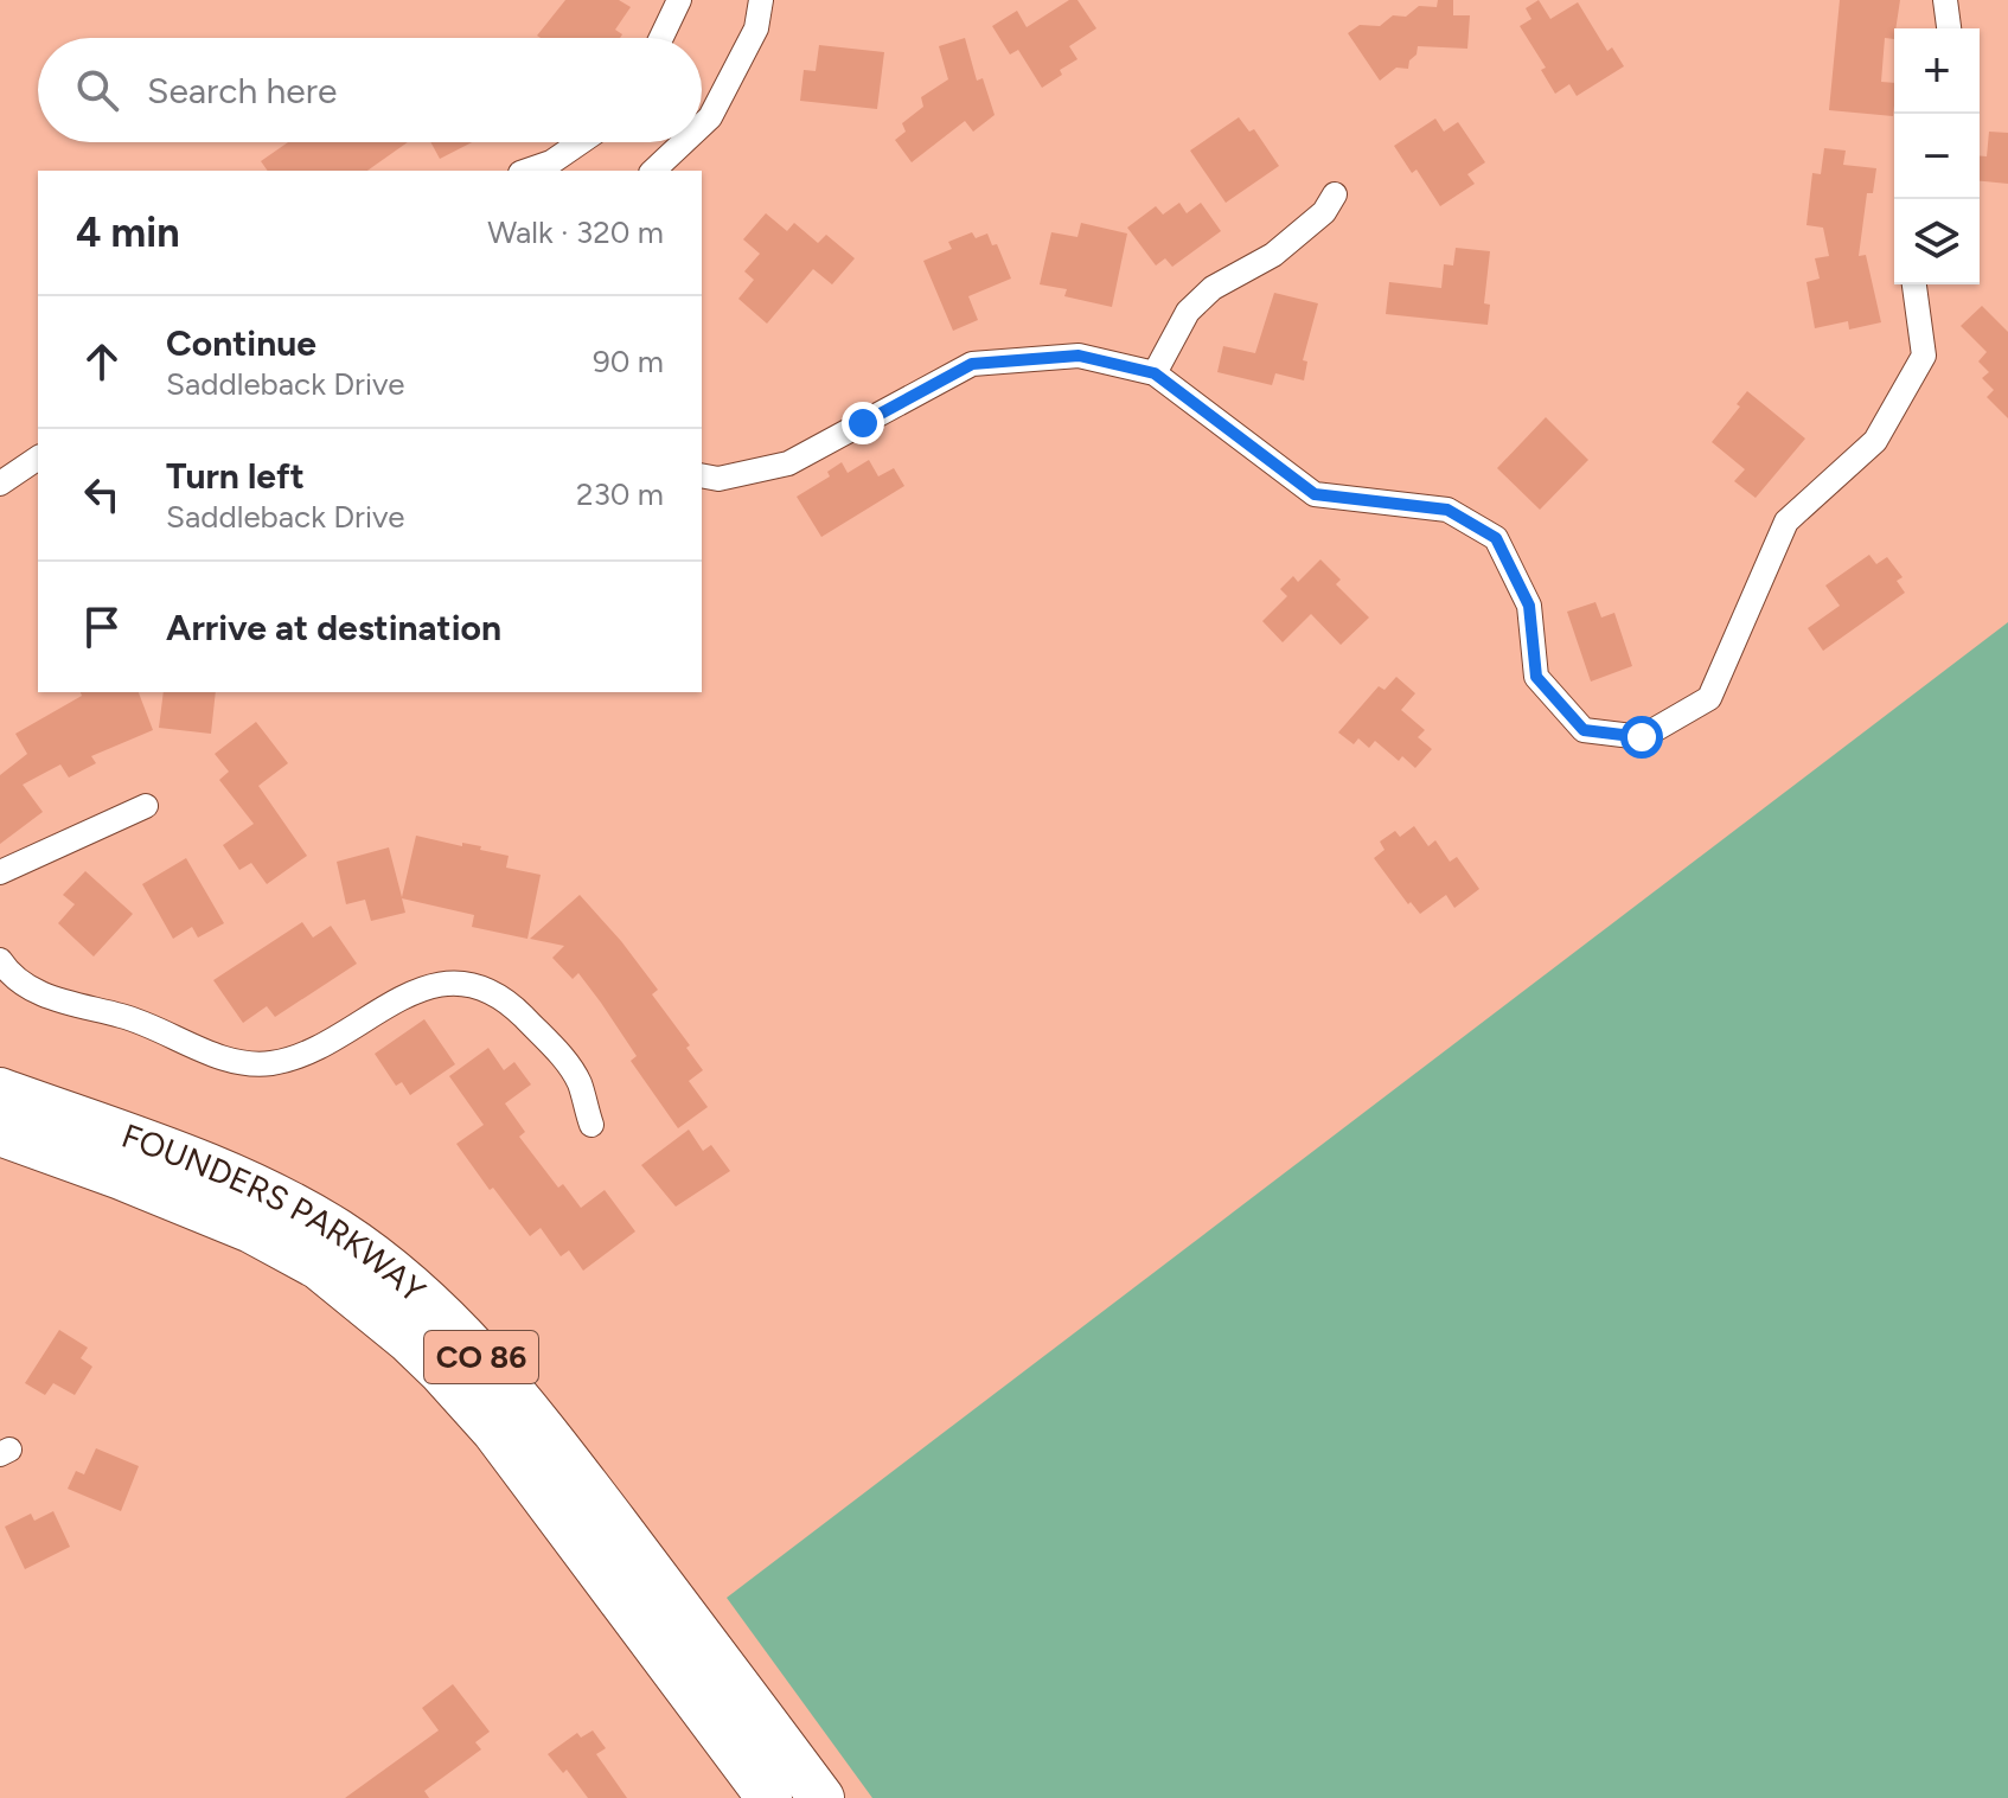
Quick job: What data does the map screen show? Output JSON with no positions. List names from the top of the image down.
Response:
{
  "streets": {
    "highway": ["FOUNDERS PARKWAY", "CO 86"]
  },
  "page": {
    "map_buttons": ["+", "−"],
    "search": "Search here",
    "heading": ["4 min", "Walk · 320 m"],
    "list": [
      ["Continue", "Saddleback Drive", "90 m"],
      ["Turn left", "Saddleback Drive", "230 m"],
      "Arrive at destination"
    ]
  }
}
